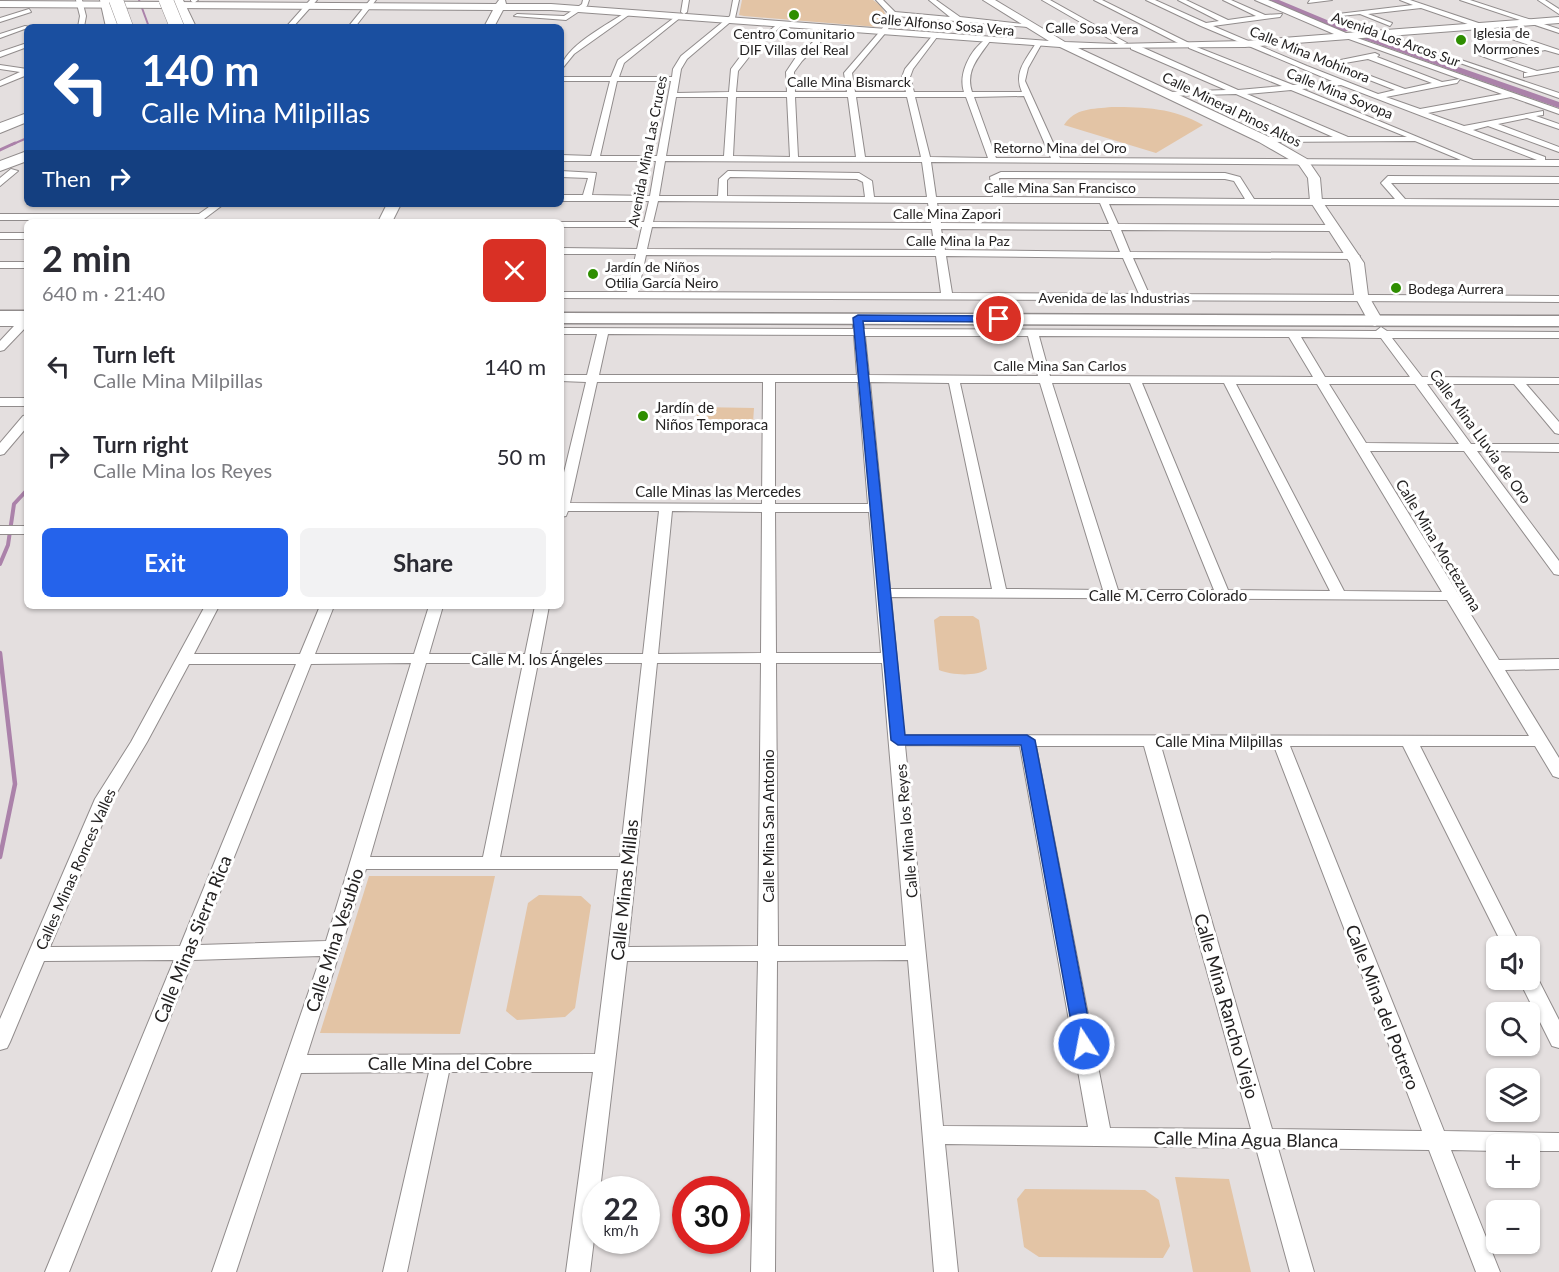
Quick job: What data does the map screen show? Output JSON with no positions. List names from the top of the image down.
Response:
{
  "streets": {
    "main road": [
      "Calle Alfonso Sosa Vera",
      "Calle Sosa Vera",
      "Avenida Los Arcos Sur",
      "Calle Mineral Pinos Altos",
      "Avenida de las Industrias"
    ],
    "street": [
      "Calle Mina Mohinora",
      "Calle Mina Bismarck",
      "Calle Mina Soyopa",
      "Retorno Mina del Oro",
      "Avenida Mina Las Cruces",
      "Calle Mina San Francisco",
      "Calle Mina Zapori",
      "Calle Mina la Paz",
      "Calle Mina San Carlos",
      "Calle Mina Lluvia de Oro",
      "Calle Minas las Mercedes",
      "Calle Mina Moctezuma",
      "Calle M. Cerro Colorado",
      "Calle M. los Ángeles",
      "Calle Mina Milpillas",
      "Calle Mina San Antonio",
      "Calle Mina los Reyes",
      "Calles Minas Ronces Valles",
      "Calle Minas Millas",
      "Calle Minas Sierra Rica",
      "Calle Mina Vesubio",
      "Calle Mina Rancho Viejo",
      "Calle Mina del Potrero",
      "Calle Mina del Cobre",
      "Calle Mina Agua Blanca"
    ]
  },
  "crossings": [
    ["Calle Alfonso Sosa Vera", "Calle Sosa Vera"],
    ["Calle Alfonso Sosa Vera", "Avenida Los Arcos Sur"],
    ["Calle Alfonso Sosa Vera", "Calle Mina Mohinora"],
    ["Calle Alfonso Sosa Vera", "Calle Mina Soyopa"],
    ["Calle Alfonso Sosa Vera", "Calle Mineral Pinos Altos"],
    ["Calle Alfonso Sosa Vera", "Avenida Mina Las Cruces"],
    ["Calle Sosa Vera", "Calle Mina Soyopa"],
    ["Calle Sosa Vera", "Calle Mineral Pinos Altos"],
    ["Calle Sosa Vera", "Avenida Mina Las Cruces"],
    ["Calle Mina Mohinora", "Retorno Mina del Oro"],
    ["Calle Mina Bismarck", "Avenida Mina Las Cruces"],
    ["Calle Mina Soyopa", "Retorno Mina del Oro"],
    ["Calle Mineral Pinos Altos", "Retorno Mina del Oro"],
    ["Calle Mineral Pinos Altos", "Calle Mina San Francisco"],
    ["Calle Mineral Pinos Altos", "Calle Mina Zapori"],
    ["Calle Mineral Pinos Altos", "Calle Mina la Paz"],
    ["Calle Mineral Pinos Altos", "Avenida de las Industrias"],
    ["Calle Mineral Pinos Altos", "Calle Mina Lluvia de Oro"],
    ["Retorno Mina del Oro", "Avenida Mina Las Cruces"],
    ["Avenida Mina Las Cruces", "Calle Mina San Francisco"],
    ["Avenida Mina Las Cruces", "Calle Mina Zapori"],
    ["Avenida Mina Las Cruces", "Calle Mina la Paz"],
    ["Avenida Mina Las Cruces", "Avenida de las Industrias"],
    ["Avenida de las Industrias", "Calle Mina Lluvia de Oro"],
    ["Avenida de las Industrias", "Calle Mina Moctezuma"],
    ["Avenida de las Industrias", "Calle Mina los Reyes"],
    ["Calle Mina San Carlos", "Calle Mina Lluvia de Oro"],
    ["Calle Mina San Carlos", "Calle Mina Moctezuma"],
    ["Calle Mina San Carlos", "Calle Mina San Antonio"],
    ["Calle Mina San Carlos", "Calle Mina los Reyes"],
    ["Calle Minas las Mercedes", "Calle Mina San Antonio"],
    ["Calle Minas las Mercedes", "Calle Mina los Reyes"],
    ["Calle Minas las Mercedes", "Calle Minas Millas"],
    ["Calle Mina Moctezuma", "Calle M. Cerro Colorado"],
    ["Calle Mina Moctezuma", "Calle Mina Milpillas"],
    ["Calle M. Cerro Colorado", "Calle Mina los Reyes"],
    ["Calle M. los Ángeles", "Calle Mina San Antonio"],
    ["Calle M. los Ángeles", "Calle Mina los Reyes"],
    ["Calle M. los Ángeles", "Calles Minas Ronces Valles"],
    ["Calle M. los Ángeles", "Calle Minas Millas"],
    ["Calle M. los Ángeles", "Calle Minas Sierra Rica"],
    ["Calle M. los Ángeles", "Calle Mina Vesubio"],
    ["Calle Mina Milpillas", "Calle Mina los Reyes"],
    ["Calle Mina Milpillas", "Calle Mina Rancho Viejo"],
    ["Calle Mina Milpillas", "Calle Mina del Potrero"],
    ["Calle Mina los Reyes", "Calle Mina Agua Blanca"],
    ["Calle Minas Millas", "Calle Mina del Cobre"],
    ["Calle Mina Vesubio", "Calle Mina del Cobre"],
    ["Calle Mina Rancho Viejo", "Calle Mina Agua Blanca"],
    ["Calle Mina del Potrero", "Calle Mina Agua Blanca"]
  ],
  "places": [
    "Centro Comunitario DIF Villas del Real",
    "Iglesia de Mormones",
    "Jardín de Niños Otilia García Neiro",
    "Bodega Aurrera",
    "Jardín de Niños Temporaca"
  ],
  "page": {
    "turn": ["140 m", "Calle Mina Milpillas"],
    "then": "Then",
    "heading": ["2 min", "640 m · 21:40"],
    "list": [
      {
        "name": "Turn left",
        "note": "Calle Mina Milpillas",
        "value": "140 m"
      },
      {
        "name": "Turn right",
        "note": "Calle Mina los Reyes",
        "value": "50 m"
      }
    ],
    "buttons": ["Exit", "Share"],
    "map_buttons": ["+", "−"],
    "speed": "22 km/h",
    "limit": "30"
  }
}
